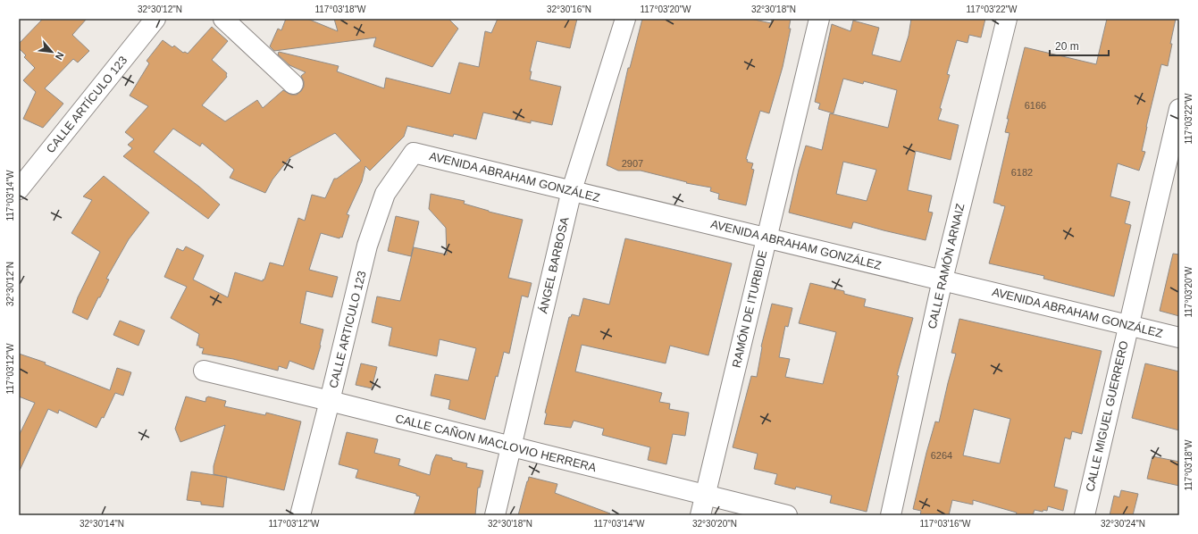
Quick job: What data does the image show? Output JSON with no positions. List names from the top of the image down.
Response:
{
  "streets": {
    "street": [
      "CALLE ARTÍCULO 123",
      "AVENIDA ABRAHAM GONZÁLEZ",
      "ÁNGEL BARBOSA",
      "CALLE RAMÓN ARNAIZ",
      "RAMÓN DE ITURBIDE",
      "CALLE ARTICULO 123",
      "CALLE MIGUEL GUERRERO",
      "CALLE CAÑON MACLOVIO HERRERA"
    ]
  },
  "crossings": [
    ["AVENIDA ABRAHAM GONZÁLEZ", "ÁNGEL BARBOSA"],
    ["AVENIDA ABRAHAM GONZÁLEZ", "CALLE RAMÓN ARNAIZ"],
    ["AVENIDA ABRAHAM GONZÁLEZ", "RAMÓN DE ITURBIDE"],
    ["AVENIDA ABRAHAM GONZÁLEZ", "CALLE ARTICULO 123"],
    ["AVENIDA ABRAHAM GONZÁLEZ", "CALLE MIGUEL GUERRERO"],
    ["ÁNGEL BARBOSA", "CALLE CAÑON MACLOVIO HERRERA"],
    ["RAMÓN DE ITURBIDE", "CALLE CAÑON MACLOVIO HERRERA"],
    ["CALLE ARTICULO 123", "CALLE CAÑON MACLOVIO HERRERA"]
  ],
  "house_numbers": [
    "6166",
    "2907",
    "6182",
    "6264"
  ],
  "scale_bar": "20 m",
  "north": "bottom right",
  "coordinates": [
    "32°30'12\"N",
    "117°03'18\"W",
    "32°30'16\"N",
    "117°03'20\"W",
    "32°30'18\"N",
    "117°03'22\"W",
    "117°03'14\"W",
    "117°03'12\"W",
    "32°30'14\"N",
    "32°30'20\"N",
    "117°03'16\"W",
    "32°30'24\"N"
  ]
}
